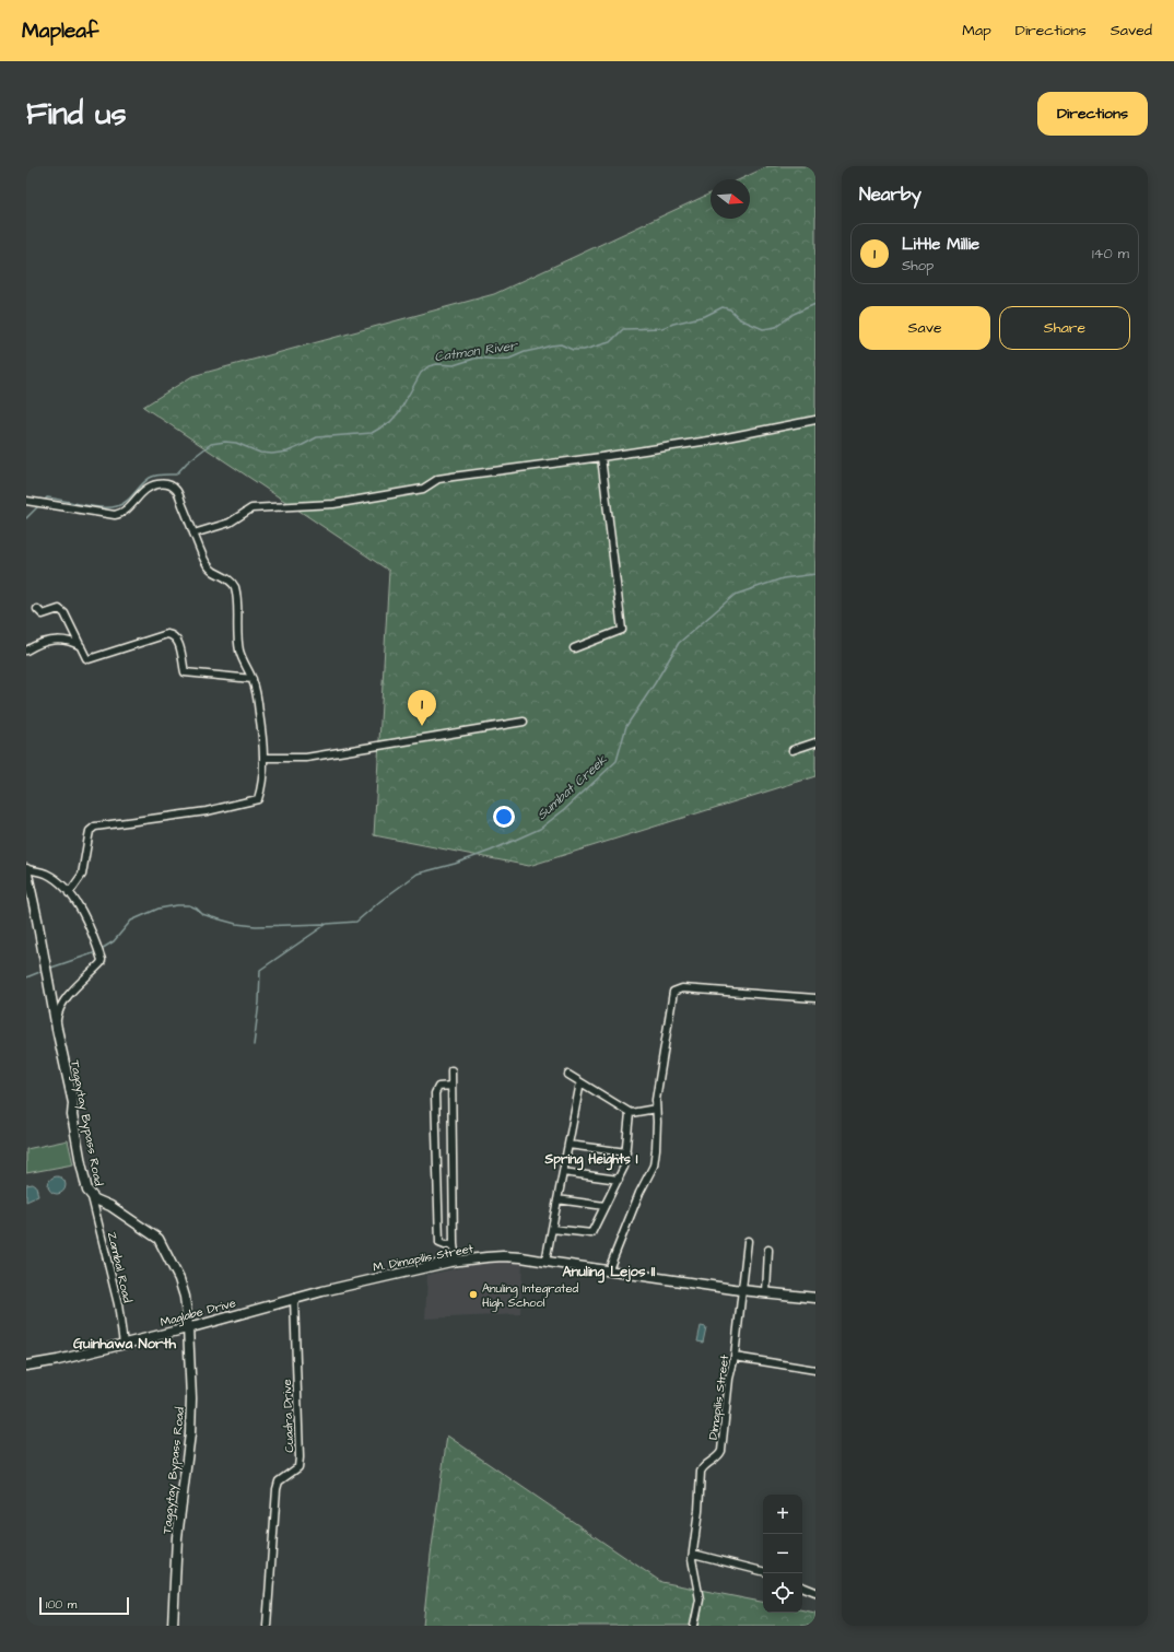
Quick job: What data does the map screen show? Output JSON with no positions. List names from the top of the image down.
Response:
{
  "streets": {
    "main road": ["Tagaytay Bypass Road", "M. Dimapilis Street", "Maglabe Drive"],
    "street": ["Zambal Road", "Dimapilis Street", "Cuadra Drive"]
  },
  "crossings": [
    ["Tagaytay Bypass Road", "Zambal Road"],
    ["Tagaytay Bypass Road", "Maglabe Drive"],
    ["M. Dimapilis Street", "Maglabe Drive"],
    ["M. Dimapilis Street", "Dimapilis Street"],
    ["Zambal Road", "Maglabe Drive"],
    ["Maglabe Drive", "Cuadra Drive"]
  ],
  "districts": ["Spring Heights I", "Anuling Lejos II", "Guinhawa North"],
  "water": ["Catmon River", "Sumbat Creek"],
  "places": ["Anuling Integrated High School"],
  "scale_bar": "100 m",
  "north": "right",
  "page": {
    "header": "Mapleaf",
    "nav": ["Map", "Directions", "Saved"],
    "buttons": [
      "Directions",
      ["Save", "Share"]
    ],
    "title": "Find us",
    "heading": "Nearby",
    "list": [
      {
        "mark": "1",
        "name": "Little Millie",
        "note": "Shop",
        "value": "140 m"
      }
    ],
    "pins": "1",
    "map_buttons": ["+", "−"],
    "scale": "100 m"
  }
}
